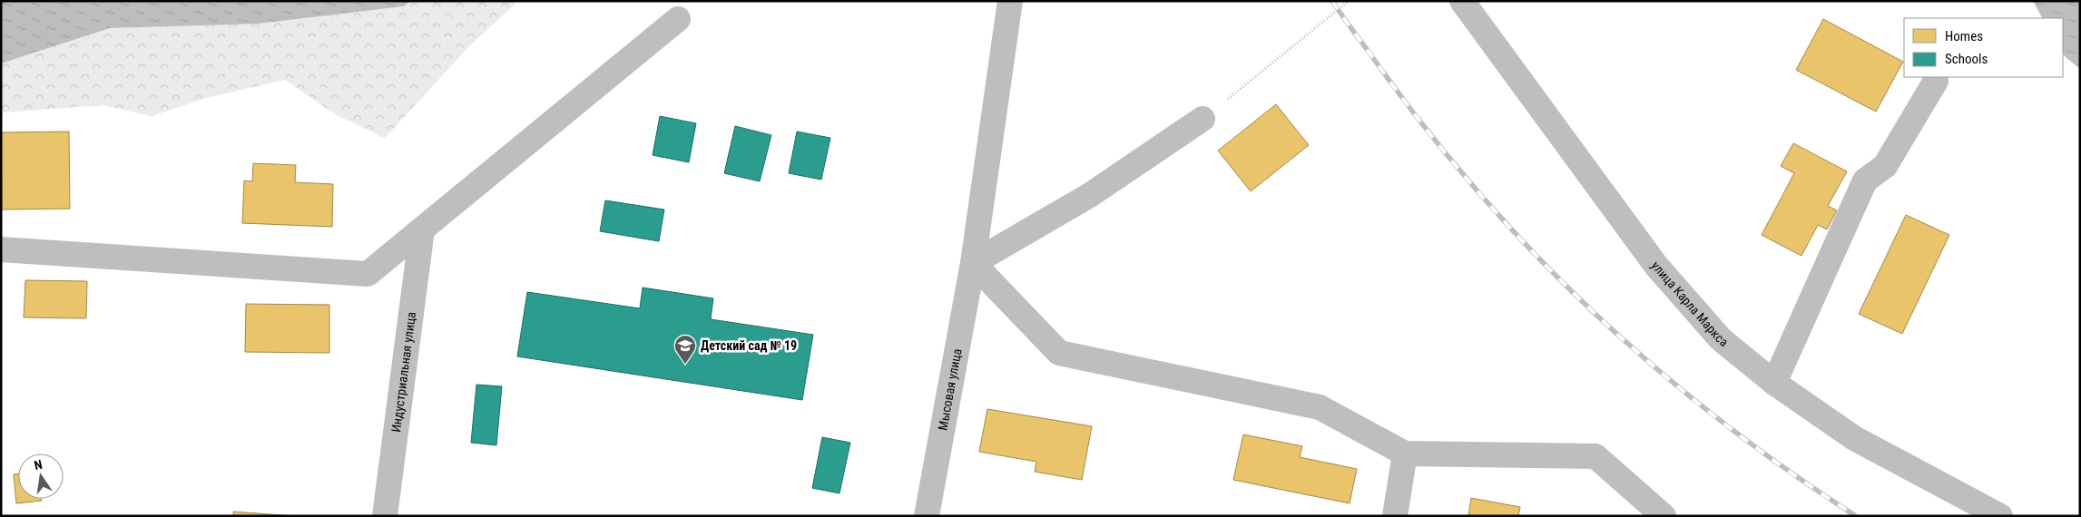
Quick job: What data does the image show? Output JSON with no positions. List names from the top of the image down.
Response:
{
  "streets": {
    "street": ["улица Карла Маркса", "Индустриальная улица", "Мысовая улица"]
  },
  "places": {
    "school or university": ["Детский сад № 19"]
  },
  "legend": ["Homes", "Schools"],
  "north": "top"
}
